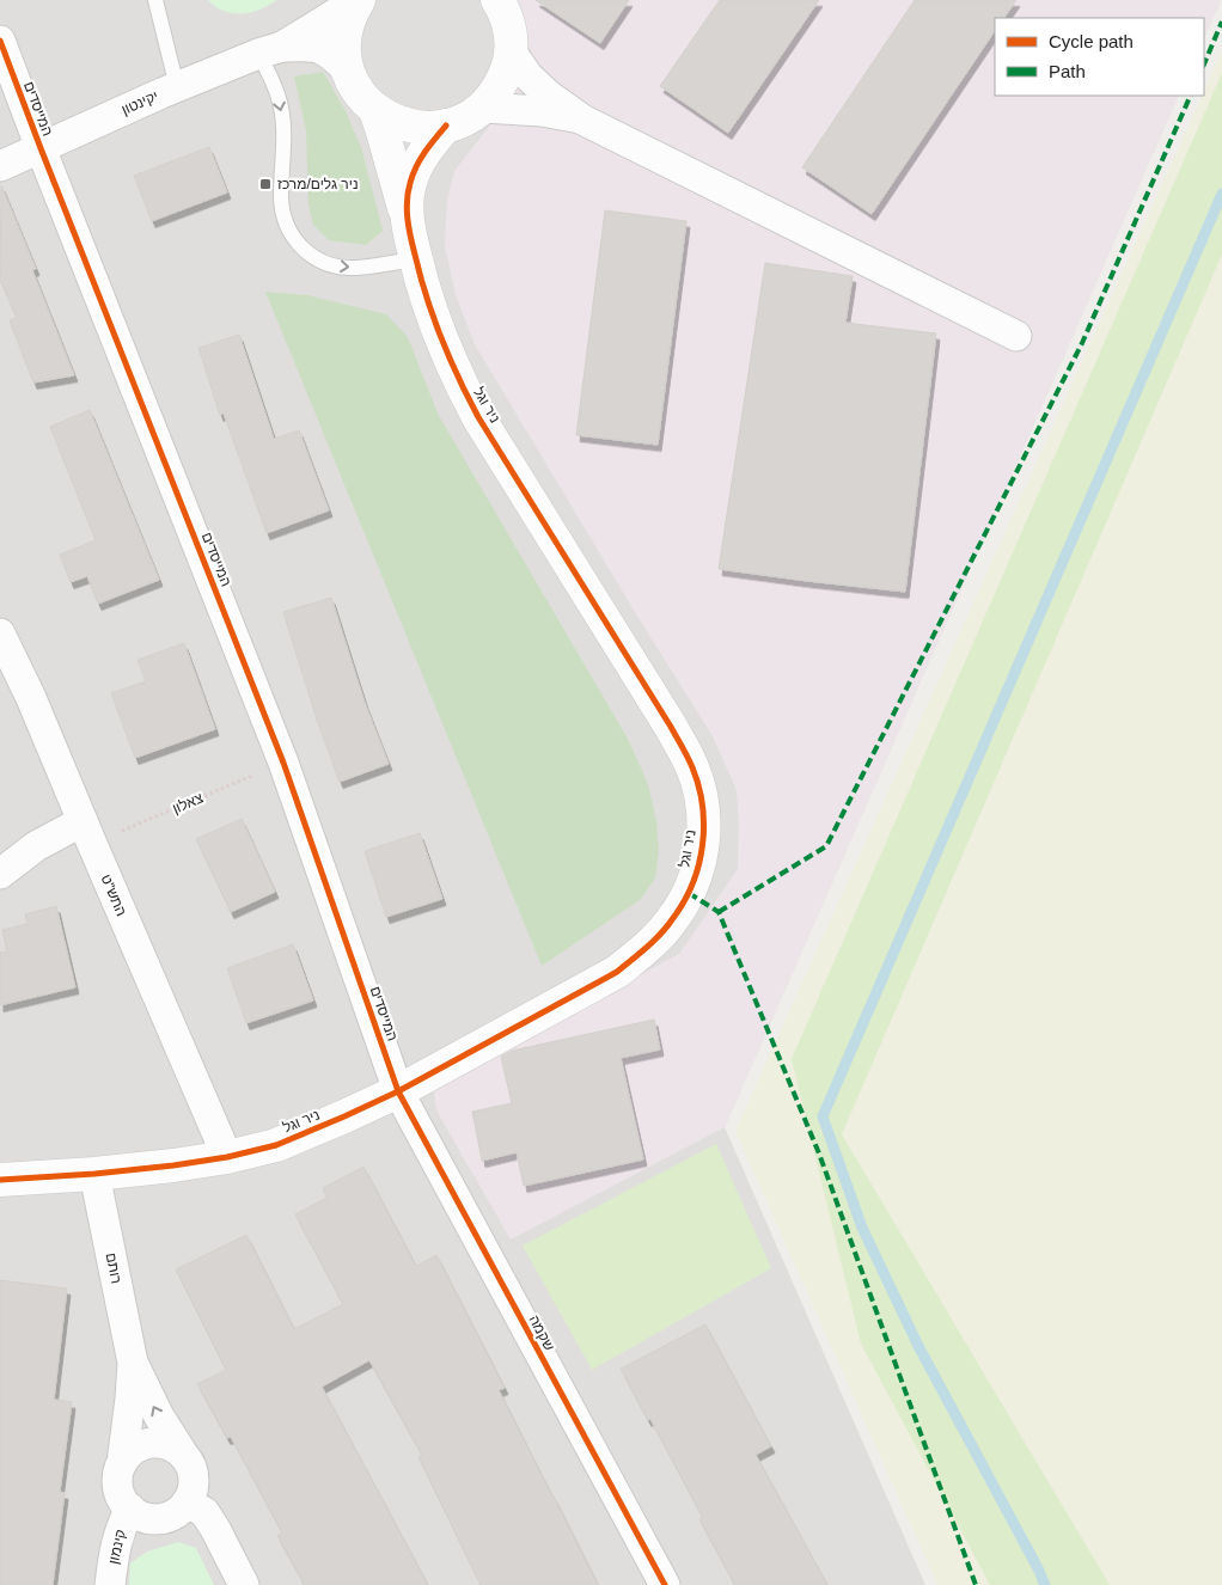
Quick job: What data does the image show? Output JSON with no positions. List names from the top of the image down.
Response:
{
  "streets": {
    "street": [
      "יקינטון",
      "המייסדים",
      "ניר וגל",
      "התש\"ט",
      "רותם",
      "שקמה",
      "קינמון"
    ],
    "path": ["צאלון"]
  },
  "crossings": [
    ["יקינטון", "המייסדים"],
    ["המייסדים", "ניר וגל"],
    ["המייסדים", "צאלון"],
    ["המייסדים", "שקמה"],
    ["ניר וגל", "התש\"ט"],
    ["ניר וגל", "רותם"],
    ["ניר וגל", "שקמה"],
    ["צאלון", "התש\"ט"],
    ["רותם", "קינמון"]
  ],
  "places": {
    "transit": ["ניר גלים/מרכז"]
  },
  "legend": ["Cycle path", "Path"]
}
